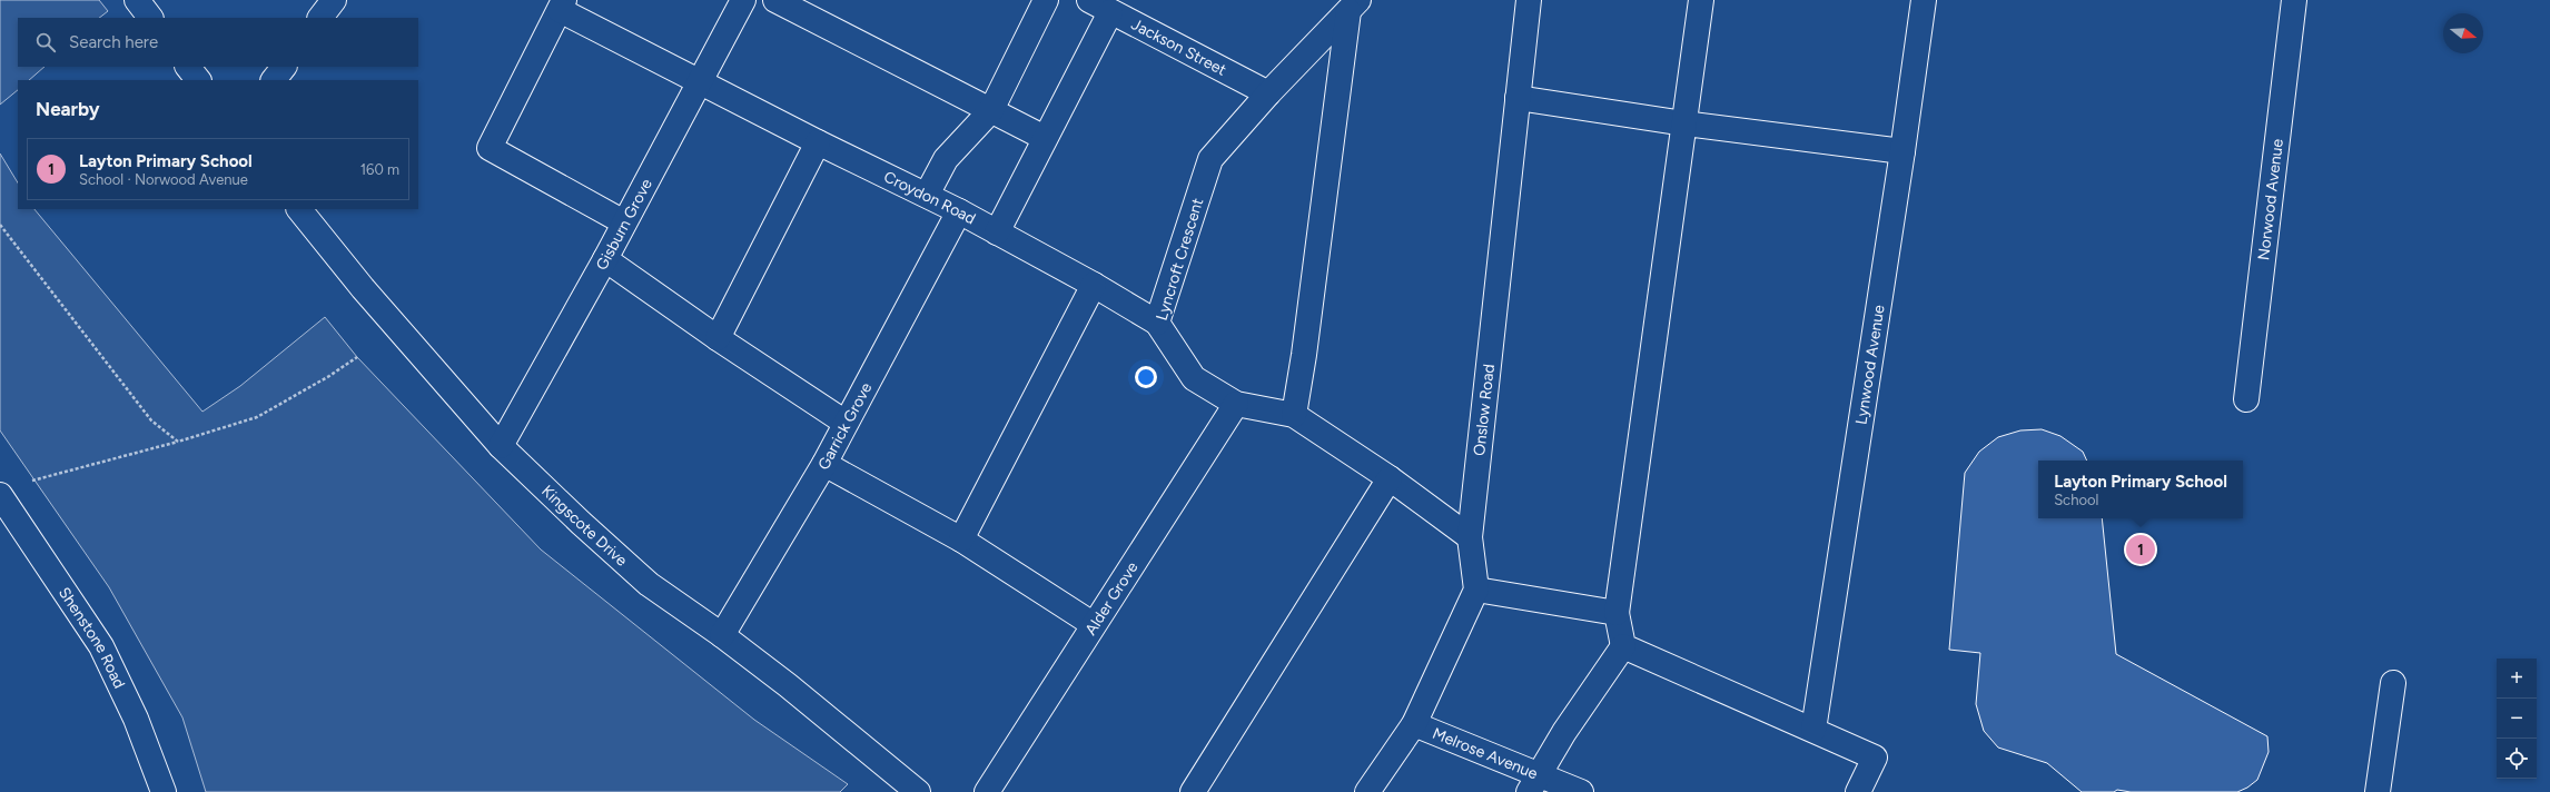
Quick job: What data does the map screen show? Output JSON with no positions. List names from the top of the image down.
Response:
{
  "streets": {
    "street": [
      "Jackson Street",
      "Croydon Road",
      "Norwood Avenue",
      "Gisburn Grove",
      "Lyncroft Crescent",
      "Lynwood Avenue",
      "Onslow Road",
      "Garrick Grove",
      "Kingscote Drive",
      "Alder Grove",
      "Shenstone Road",
      "Melrose Avenue"
    ]
  },
  "crossings": [
    ["Jackson Street", "Lyncroft Crescent"],
    ["Croydon Road", "Gisburn Grove"],
    ["Croydon Road", "Lyncroft Crescent"],
    ["Croydon Road", "Garrick Grove"],
    ["Gisburn Grove", "Kingscote Drive"],
    ["Lyncroft Crescent", "Onslow Road"],
    ["Lyncroft Crescent", "Alder Grove"],
    ["Garrick Grove", "Kingscote Drive"]
  ],
  "north": "right",
  "page": {
    "search": "Search here",
    "heading": "Nearby",
    "list": [
      {
        "mark": "1",
        "name": "Layton Primary School",
        "note": "School · Norwood Avenue",
        "value": "160 m"
      }
    ],
    "popup": ["Layton Primary School", "School"],
    "pins": "1",
    "map_buttons": ["+", "−"]
  }
}
